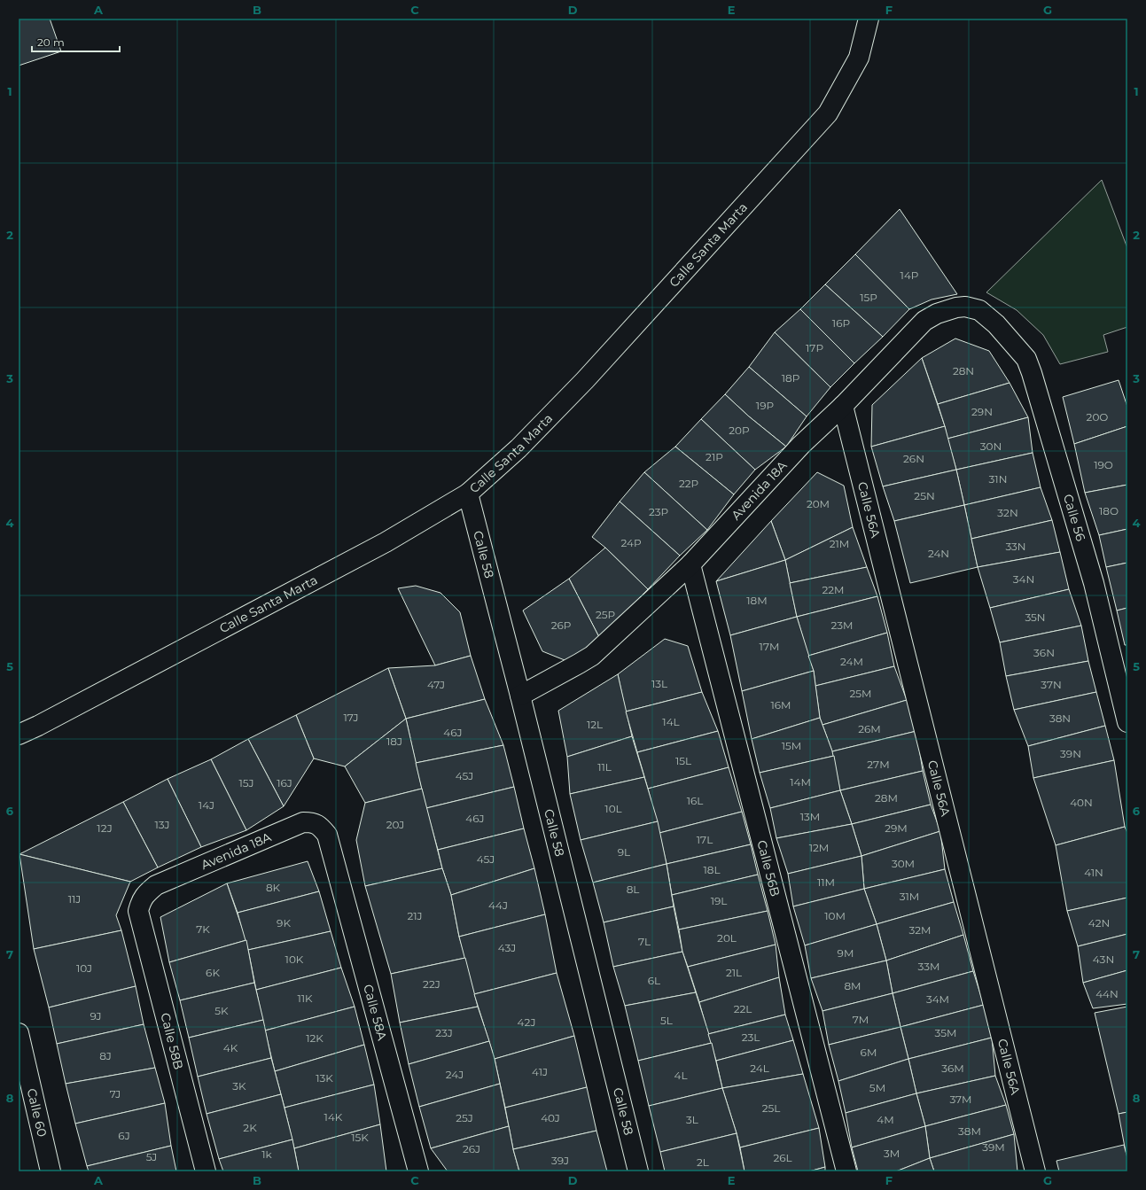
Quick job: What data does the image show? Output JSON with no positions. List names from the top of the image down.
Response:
{
  "streets": {
    "street": [
      "Calle Santa Marta",
      "Avenida 18A",
      "Calle 56A",
      "Calle 56",
      "Calle 58",
      "Calle 56B",
      "Calle 58A",
      "Calle 58B",
      "Calle 60"
    ]
  },
  "crossings": [
    ["Calle Santa Marta", "Calle 58"],
    ["Avenida 18A", "Calle 56A"],
    ["Avenida 18A", "Calle 56"],
    ["Avenida 18A", "Calle 58"],
    ["Avenida 18A", "Calle 56B"],
    ["Avenida 18A", "Calle 58A"],
    ["Avenida 18A", "Calle 58B"]
  ],
  "house_numbers": [
    "14P",
    "15P",
    "16P",
    "17P",
    "28N",
    "18P",
    "19P",
    "29N",
    "20O",
    "20P",
    "30N",
    "21P",
    "26N",
    "19O",
    "31N",
    "22P",
    "25N",
    "20M",
    "18O",
    "23P",
    "32N",
    "24P",
    "21M",
    "33N",
    "24N",
    "34N",
    "22M",
    "18M",
    "25P",
    "35N",
    "26P",
    "23M",
    "17M",
    "36N",
    "24M",
    "13L",
    "47J",
    "37N",
    "25M",
    "16M",
    "17J",
    "38N",
    "14L",
    "12L",
    "26M",
    "46J",
    "18J",
    "15M",
    "39N",
    "15L",
    "27M",
    "11L",
    "45J",
    "14M",
    "15J",
    "16J",
    "28M",
    "16L",
    "40N",
    "14J",
    "10L",
    "13M",
    "46J",
    "13J",
    "20J",
    "12J",
    "29M",
    "17L",
    "12M",
    "9L",
    "45J",
    "30M",
    "18L",
    "41N",
    "11M",
    "8K",
    "8L",
    "31M",
    "11J",
    "19L",
    "44J",
    "21J",
    "10M",
    "9K",
    "42N",
    "7K",
    "32M",
    "20L",
    "7L",
    "43J",
    "9M",
    "10K",
    "43N",
    "33M",
    "10J",
    "6K",
    "21L",
    "6L",
    "22J",
    "8M",
    "44N",
    "11K",
    "34M",
    "22L",
    "5K",
    "9J",
    "7M",
    "5L",
    "42J",
    "23J",
    "35M",
    "23L",
    "12K",
    "4K",
    "6M",
    "8J",
    "24L",
    "36M",
    "41J",
    "24J",
    "4L",
    "13K",
    "3K",
    "5M",
    "7J",
    "37M",
    "25L",
    "14K",
    "25J",
    "40J",
    "3L",
    "4M",
    "2K",
    "38M",
    "6J",
    "15K",
    "39M",
    "26J",
    "3M",
    "1k",
    "5J",
    "26L",
    "39J",
    "2L"
  ],
  "scale_bar": "20 m",
  "grid": {
    "columns": [
      "A",
      "B",
      "C",
      "D",
      "E",
      "F",
      "G"
    ],
    "rows": [
      "1",
      "2",
      "3",
      "4",
      "5",
      "6",
      "7",
      "8"
    ]
  }
}
